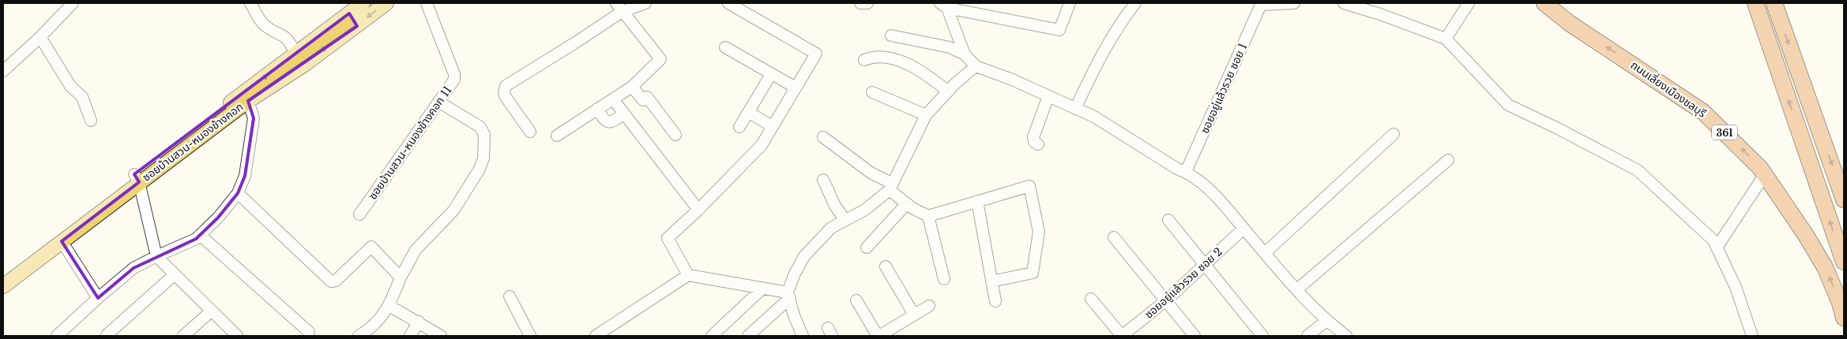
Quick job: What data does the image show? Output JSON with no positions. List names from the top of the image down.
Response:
{
  "streets": {
    "highway": ["ถนนเลี่ยงเมืองชลบุรี", "361"],
    "main road": ["ซอยบ้านสวน-หนองข้างคอก"],
    "street": ["ซอยอยู่แล้วรวย ซอย 1", "ซอยบ้านสวน-หนองข้างคอก 11", "ซอยอยู่แล้วรวย ซอย 2"]
  }
}
